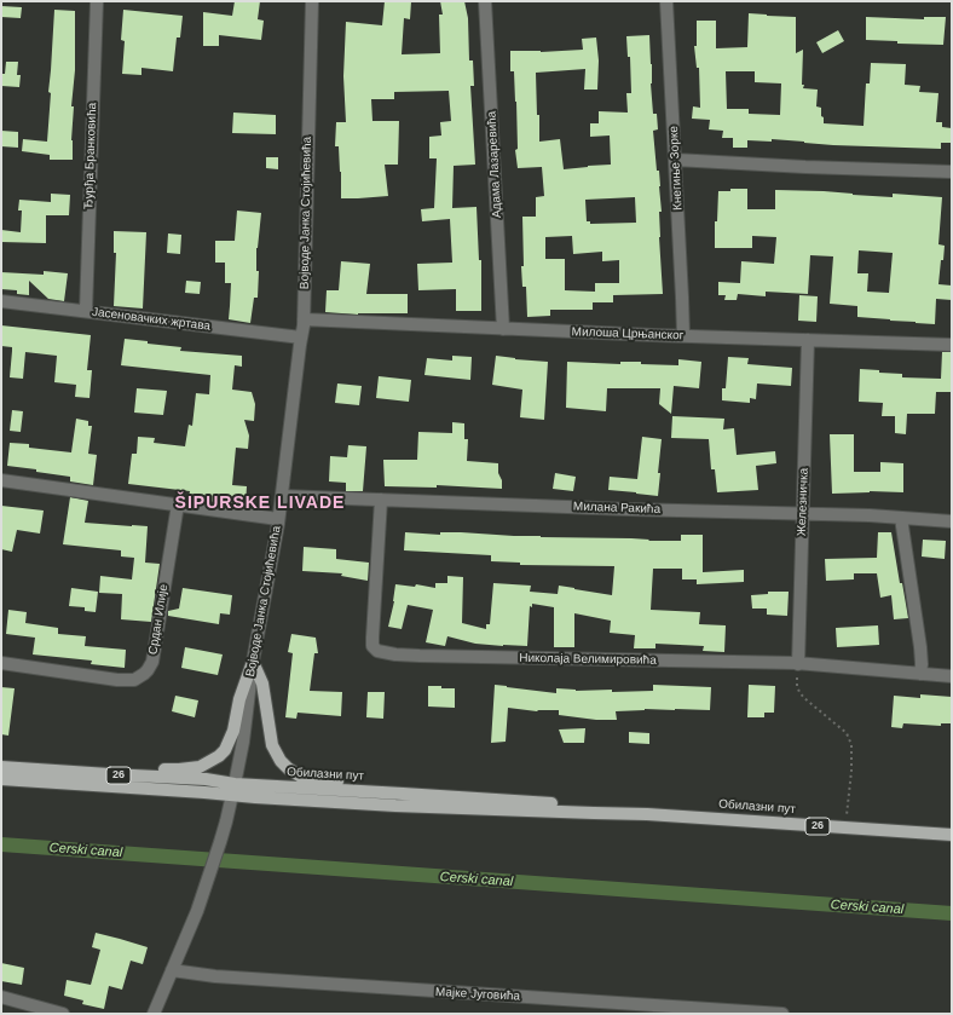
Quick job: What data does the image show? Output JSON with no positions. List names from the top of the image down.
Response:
{
  "streets": {
    "main road": ["Обилазни пут", "26"],
    "street": [
      "Ђурђа Бранковића",
      "Адама Лазаревића",
      "Кнегиње Зорке",
      "Војводе Јанка Стојићевића",
      "Јасеновачких жртава",
      "Милоша Црњанског",
      "Железничка",
      "Милана Ракића",
      "Срдан Илије",
      "Николаја Велимировића",
      "Мајке Југовића"
    ]
  },
  "crossings": [
    ["Ђурђа Бранковића", "Јасеновачких жртава"],
    ["Адама Лазаревића", "Милоша Црњанског"],
    ["Кнегиње Зорке", "Милоша Црњанског"],
    ["Војводе Јанка Стојићевића", "Јасеновачких жртава"],
    ["Војводе Јанка Стојићевића", "Милоша Црњанског"],
    ["Војводе Јанка Стојићевића", "Милана Ракића"],
    ["Војводе Јанка Стојићевића", "Обилазни пут"],
    ["Војводе Јанка Стојићевића", "Мајке Југовића"],
    ["Милоша Црњанског", "Железничка"],
    ["Железничка", "Милана Ракића"],
    ["Железничка", "Николаја Велимировића"],
    ["Милана Ракића", "Николаја Велимировића"]
  ],
  "districts": ["ŠIPURSKE LIVADE"],
  "water": ["Cerski canal"]
}
